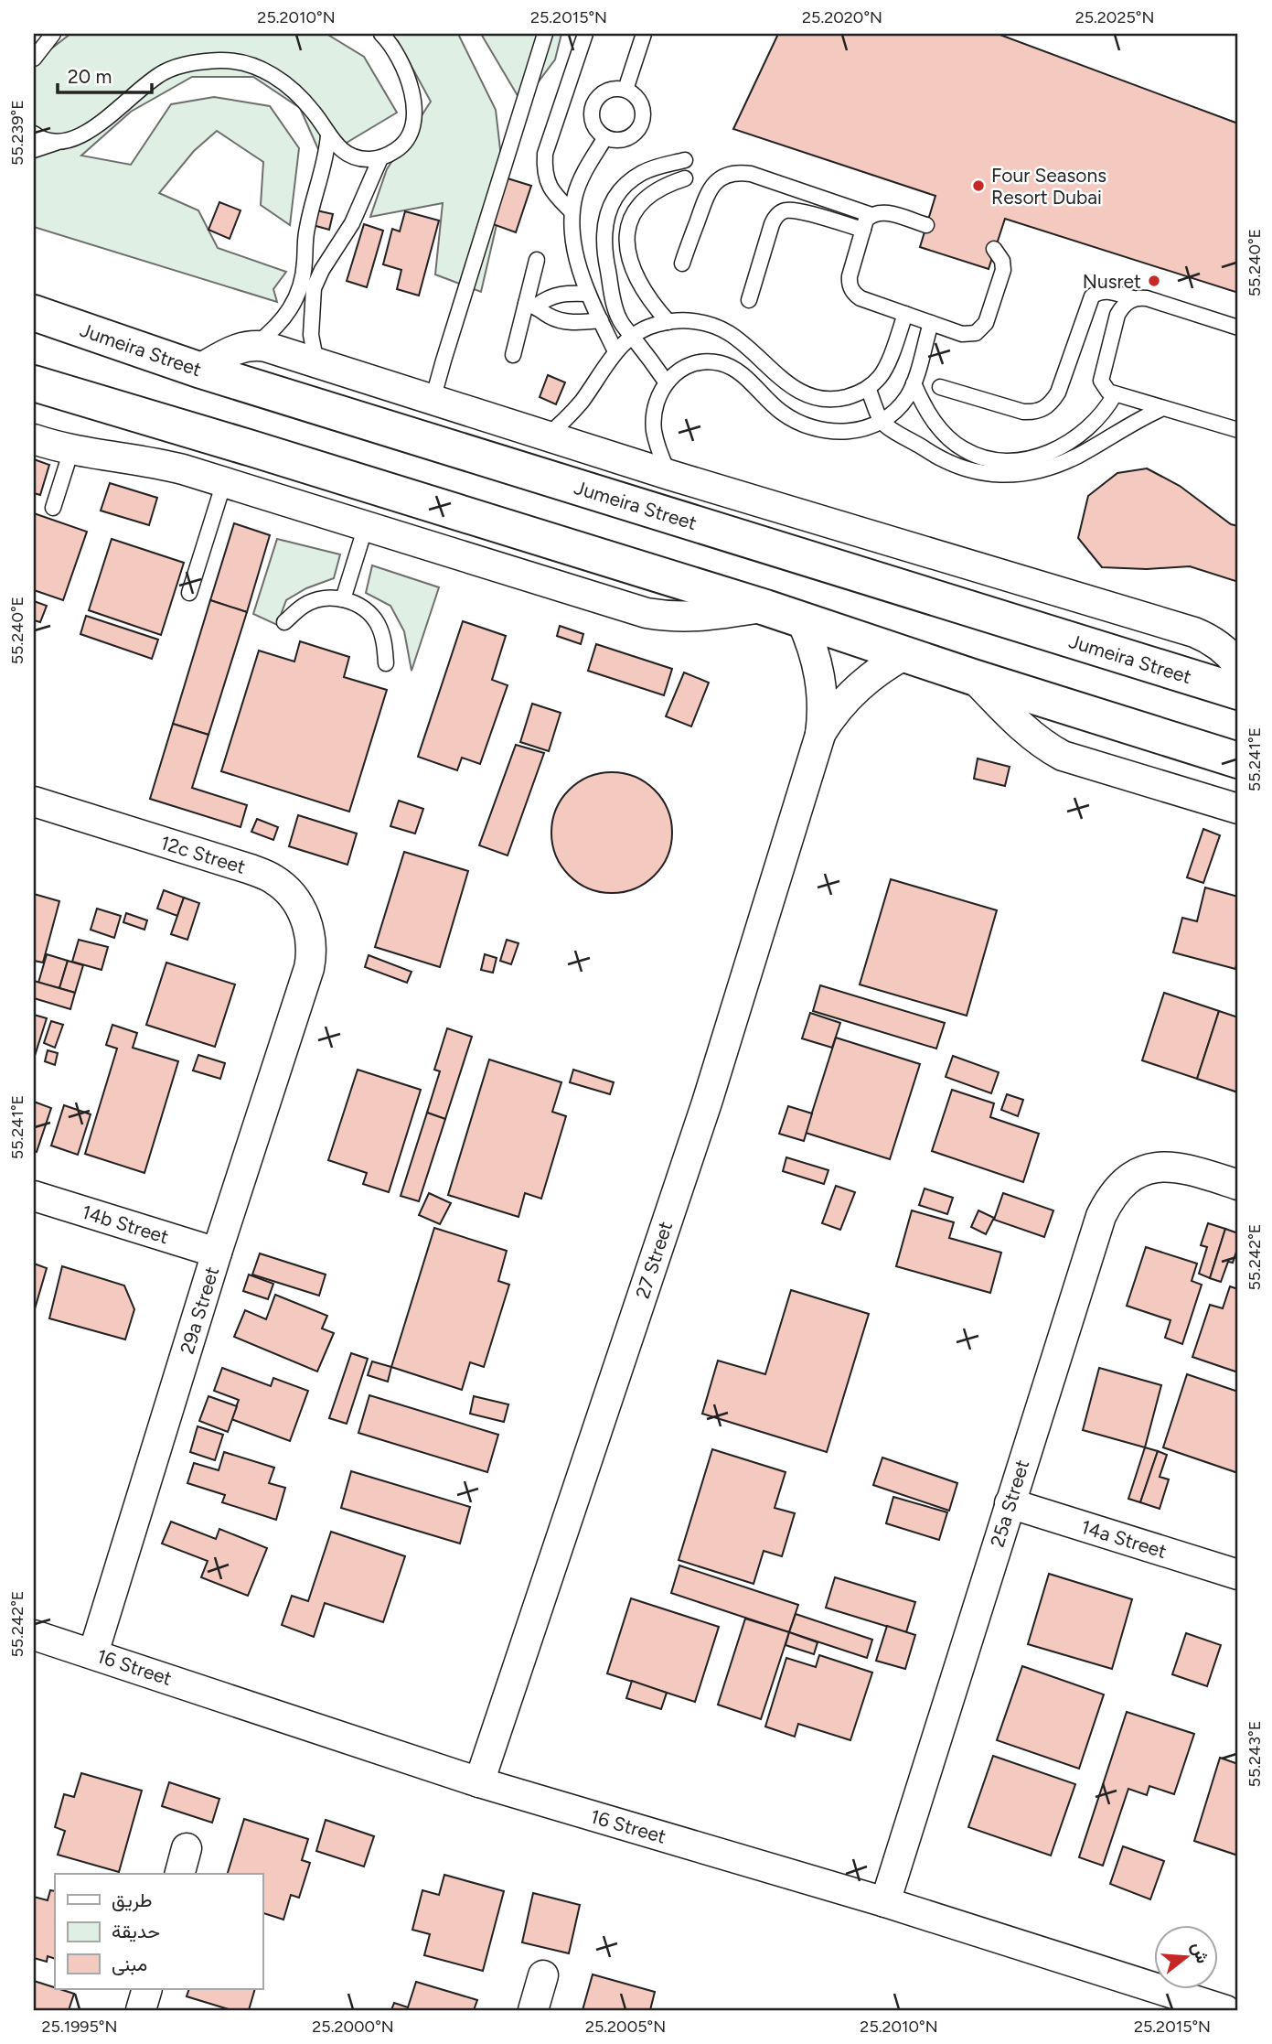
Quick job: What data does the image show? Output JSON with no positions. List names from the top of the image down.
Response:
{
  "streets": {
    "main road": ["Jumeira Street"],
    "street": [
      "12c Street",
      "14b Street",
      "27 Street",
      "29a Street",
      "25a Street",
      "14a Street",
      "16 Street"
    ]
  },
  "crossings": [
    ["12c Street", "29a Street"],
    ["14b Street", "29a Street"],
    ["27 Street", "16 Street"],
    ["29a Street", "16 Street"],
    ["25a Street", "14a Street"],
    ["25a Street", "16 Street"]
  ],
  "places": ["Four Seasons Resort Dubai", "Nusret"],
  "legend": ["طريق", "حديقة", "مبنى"],
  "scale_bar": "20 m",
  "north": "right",
  "coordinates": [
    "25.2010°N",
    "25.2015°N",
    "25.2020°N",
    "25.2025°N",
    "55.239°E",
    "55.240°E",
    "55.241°E",
    "55.242°E",
    "55.243°E",
    "25.1995°N",
    "25.2000°N",
    "25.2005°N"
  ]
}
